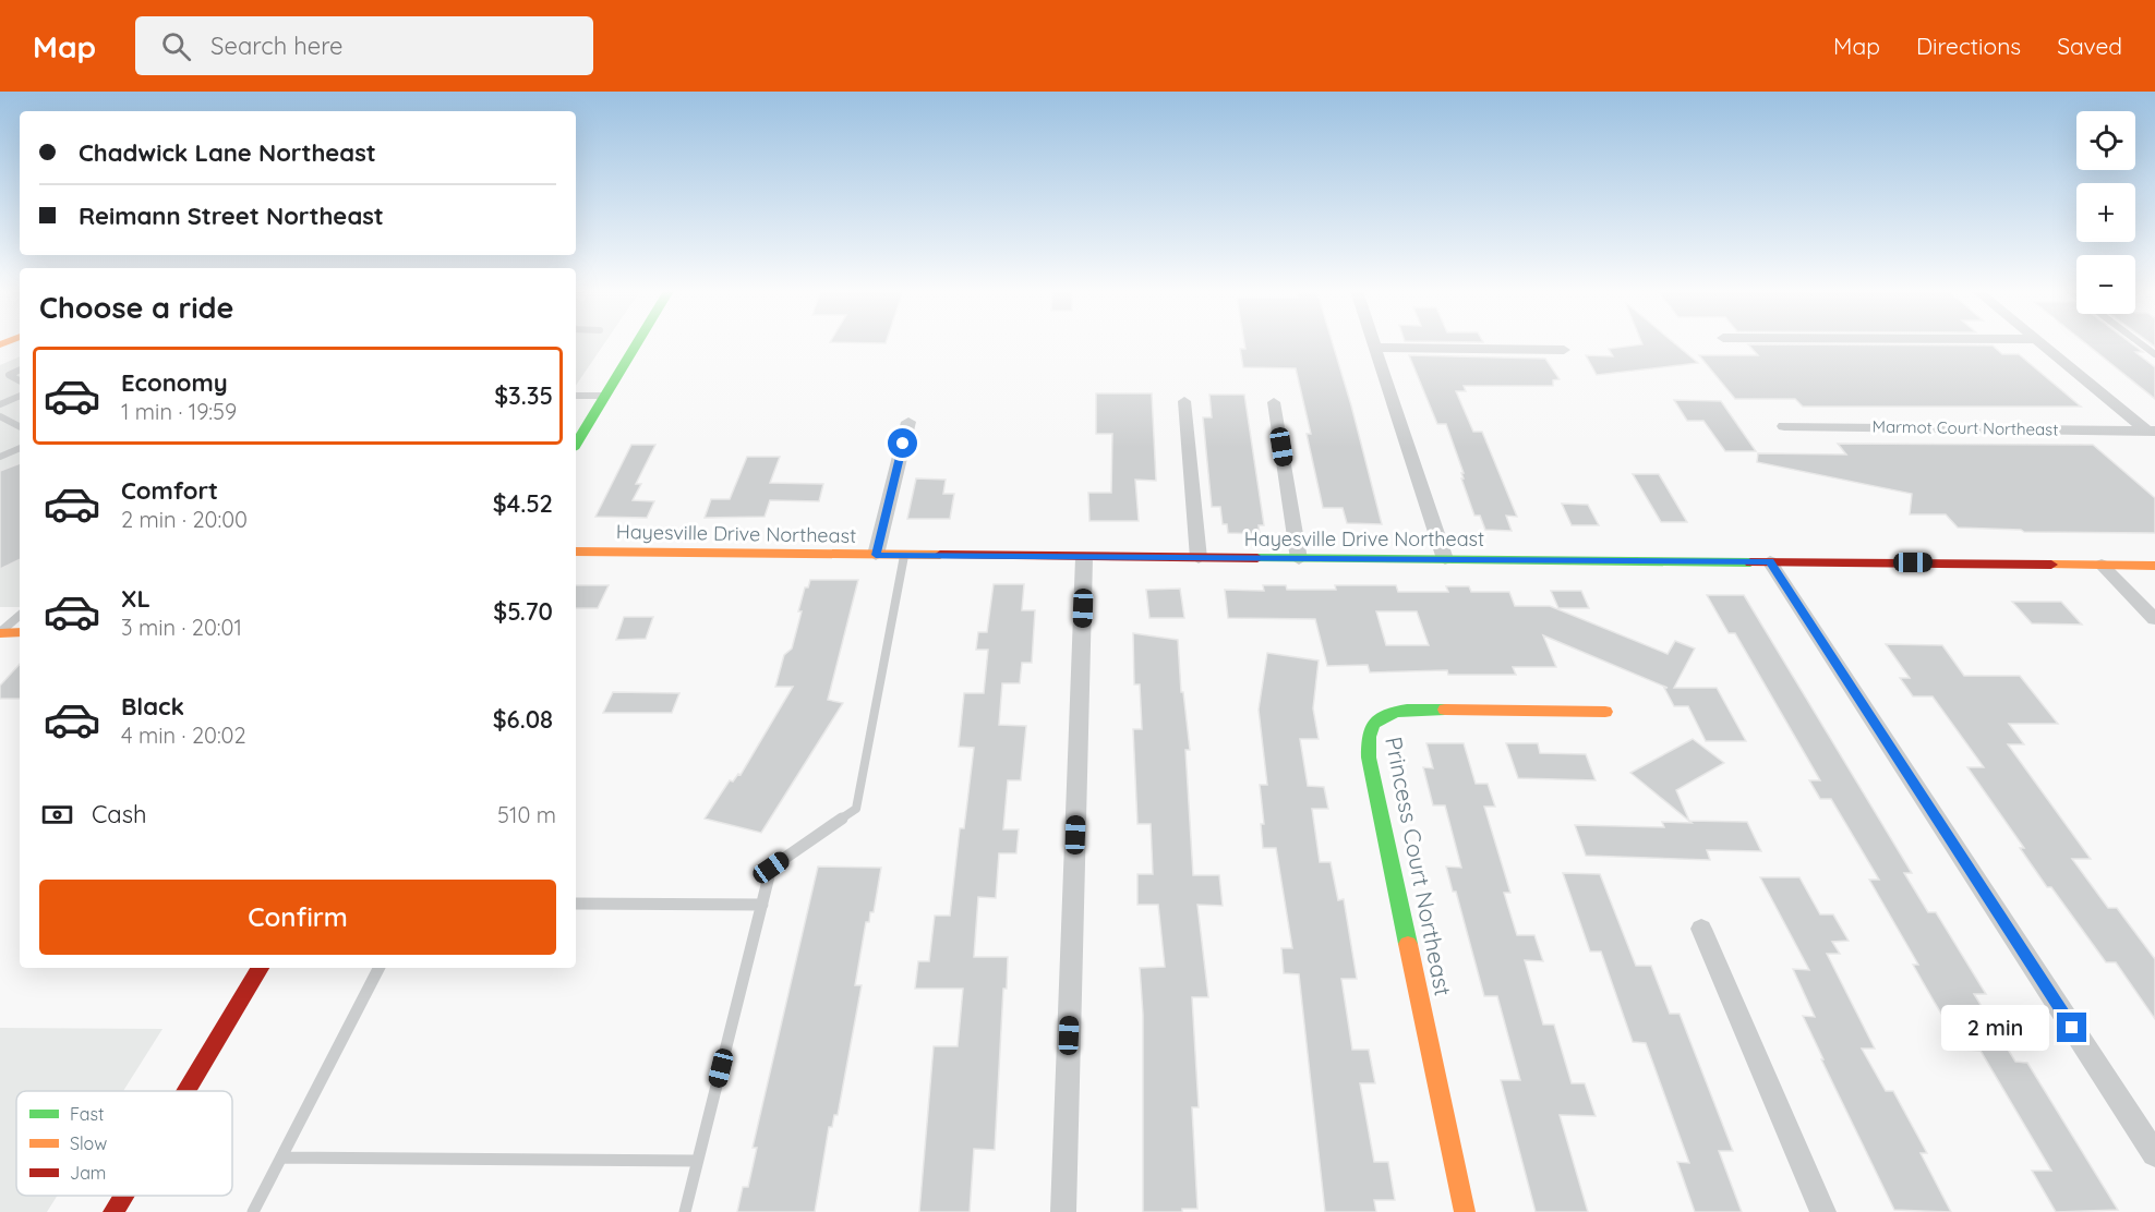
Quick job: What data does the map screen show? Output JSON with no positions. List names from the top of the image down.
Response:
{
  "streets": {
    "street": ["Marmot Court Northeast", "Hayesville Drive Northeast", "Princess Court Northeast"]
  },
  "legend": ["Fast", "Slow", "Jam"],
  "page": {
    "header": "Map",
    "search": "Search here",
    "nav": ["Map", "Directions", "Saved"],
    "map_buttons": ["+", "−"],
    "banner": ["Chadwick Lane Northeast", "Reimann Street Northeast"],
    "heading": "Choose a ride",
    "list": [
      {
        "name": "Economy",
        "note": "1 min · 19:59",
        "value": "$3.35"
      },
      {
        "name": "Comfort",
        "note": "2 min · 20:00",
        "value": "$4.52"
      },
      {
        "name": "XL",
        "note": "3 min · 20:01",
        "value": "$5.70"
      },
      {
        "name": "Black",
        "note": "4 min · 20:02",
        "value": "$6.08"
      }
    ],
    "pay": ["Cash", "510 m"],
    "buttons": "Confirm",
    "bubble": "2 min"
  }
}
